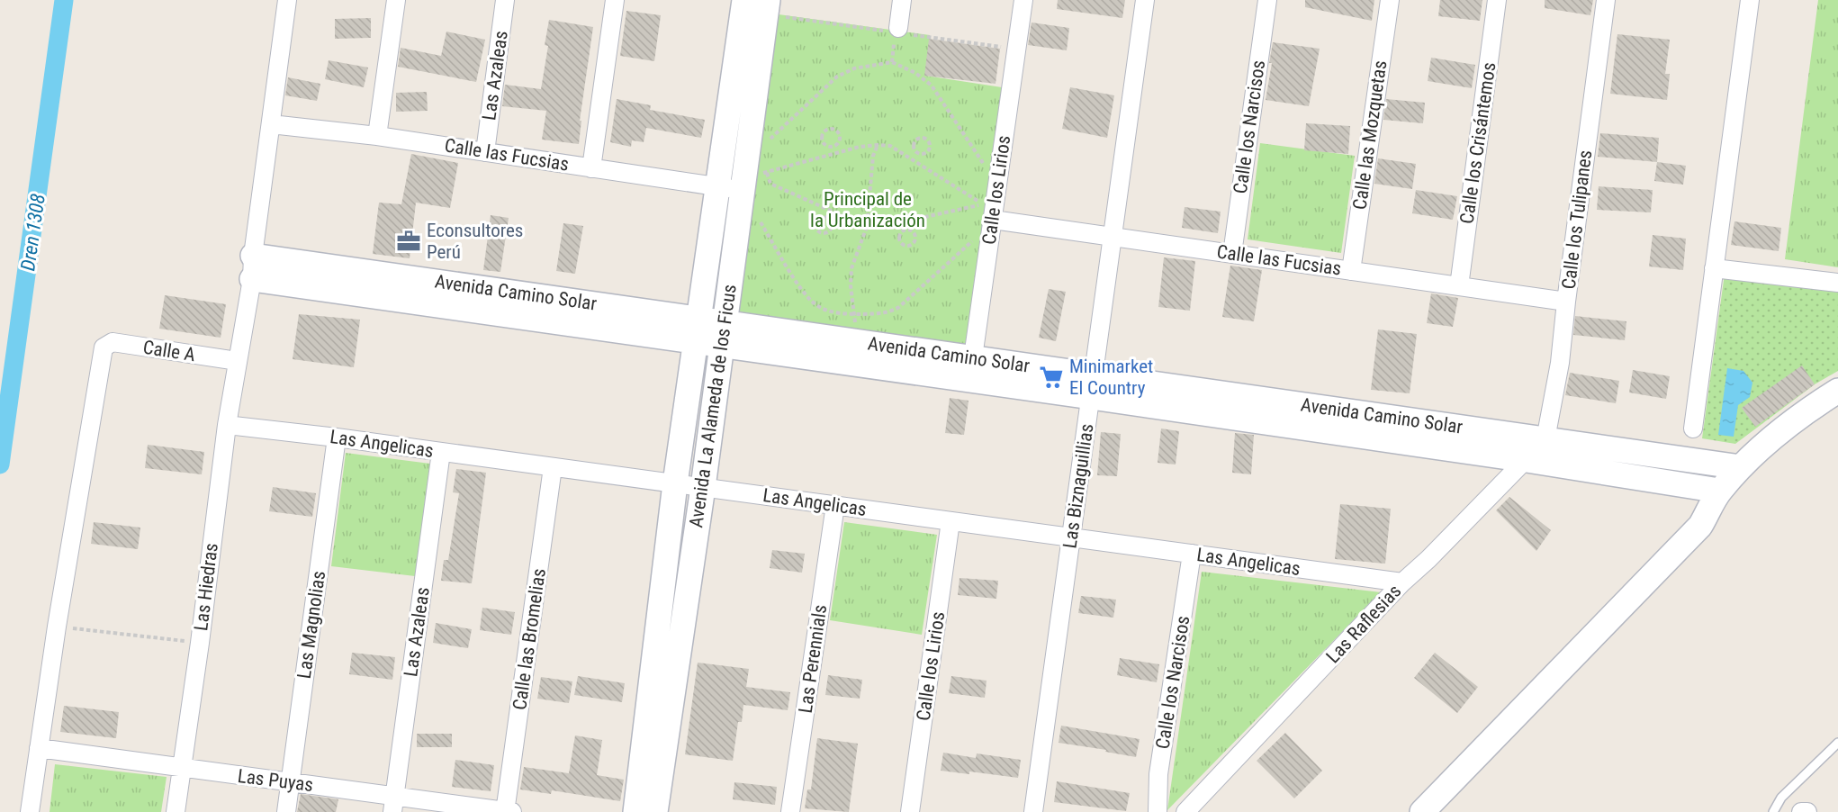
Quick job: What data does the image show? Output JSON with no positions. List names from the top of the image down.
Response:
{
  "streets": {
    "street": [
      "Las Azaleas",
      "Calle los Narcisos",
      "Calle las Mozquetas",
      "Calle los Crisántemos",
      "Calle las Fucsias",
      "Calle los Lirios",
      "Calle los Tulipanes",
      "Avenida Camino Solar",
      "Calle A",
      "Avenida La Alameda de los Ficus",
      "Las Angelicas",
      "Las Biznaguillias",
      "Las Hiedras",
      "Las Raflesias",
      "Las Magnolias",
      "Calle las Bromelias",
      "Las Perennials",
      "Las Puyas"
    ]
  },
  "crossings": [
    ["Las Azaleas", "Calle las Fucsias"],
    ["Las Azaleas", "Las Angelicas"],
    ["Las Azaleas", "Las Puyas"],
    ["Calle los Narcisos", "Calle las Fucsias"],
    ["Calle los Narcisos", "Las Angelicas"],
    ["Calle las Mozquetas", "Calle las Fucsias"],
    ["Calle los Crisántemos", "Calle las Fucsias"],
    ["Calle las Fucsias", "Calle los Lirios"],
    ["Calle las Fucsias", "Calle los Tulipanes"],
    ["Calle las Fucsias", "Avenida La Alameda de los Ficus"],
    ["Calle las Fucsias", "Las Biznaguillias"],
    ["Calle las Fucsias", "Las Hiedras"],
    ["Calle los Lirios", "Avenida Camino Solar"],
    ["Calle los Lirios", "Las Angelicas"],
    ["Calle los Tulipanes", "Avenida Camino Solar"],
    ["Calle los Tulipanes", "Las Raflesias"],
    ["Avenida Camino Solar", "Avenida La Alameda de los Ficus"],
    ["Avenida Camino Solar", "Las Biznaguillias"],
    ["Avenida Camino Solar", "Las Hiedras"],
    ["Avenida Camino Solar", "Las Raflesias"],
    ["Calle A", "Las Hiedras"],
    ["Avenida La Alameda de los Ficus", "Las Angelicas"],
    ["Las Angelicas", "Las Biznaguillias"],
    ["Las Angelicas", "Las Hiedras"],
    ["Las Angelicas", "Las Raflesias"],
    ["Las Angelicas", "Las Magnolias"],
    ["Las Angelicas", "Calle las Bromelias"],
    ["Las Angelicas", "Las Perennials"],
    ["Las Hiedras", "Las Puyas"],
    ["Las Magnolias", "Las Puyas"],
    ["Calle las Bromelias", "Las Puyas"]
  ],
  "water": ["Dren 1308"],
  "parks": ["Principal de la Urbanización"],
  "places": {
    "office": ["Econsultores Perú"],
    "supermarket": ["Minimarket El Country"]
  }
}
